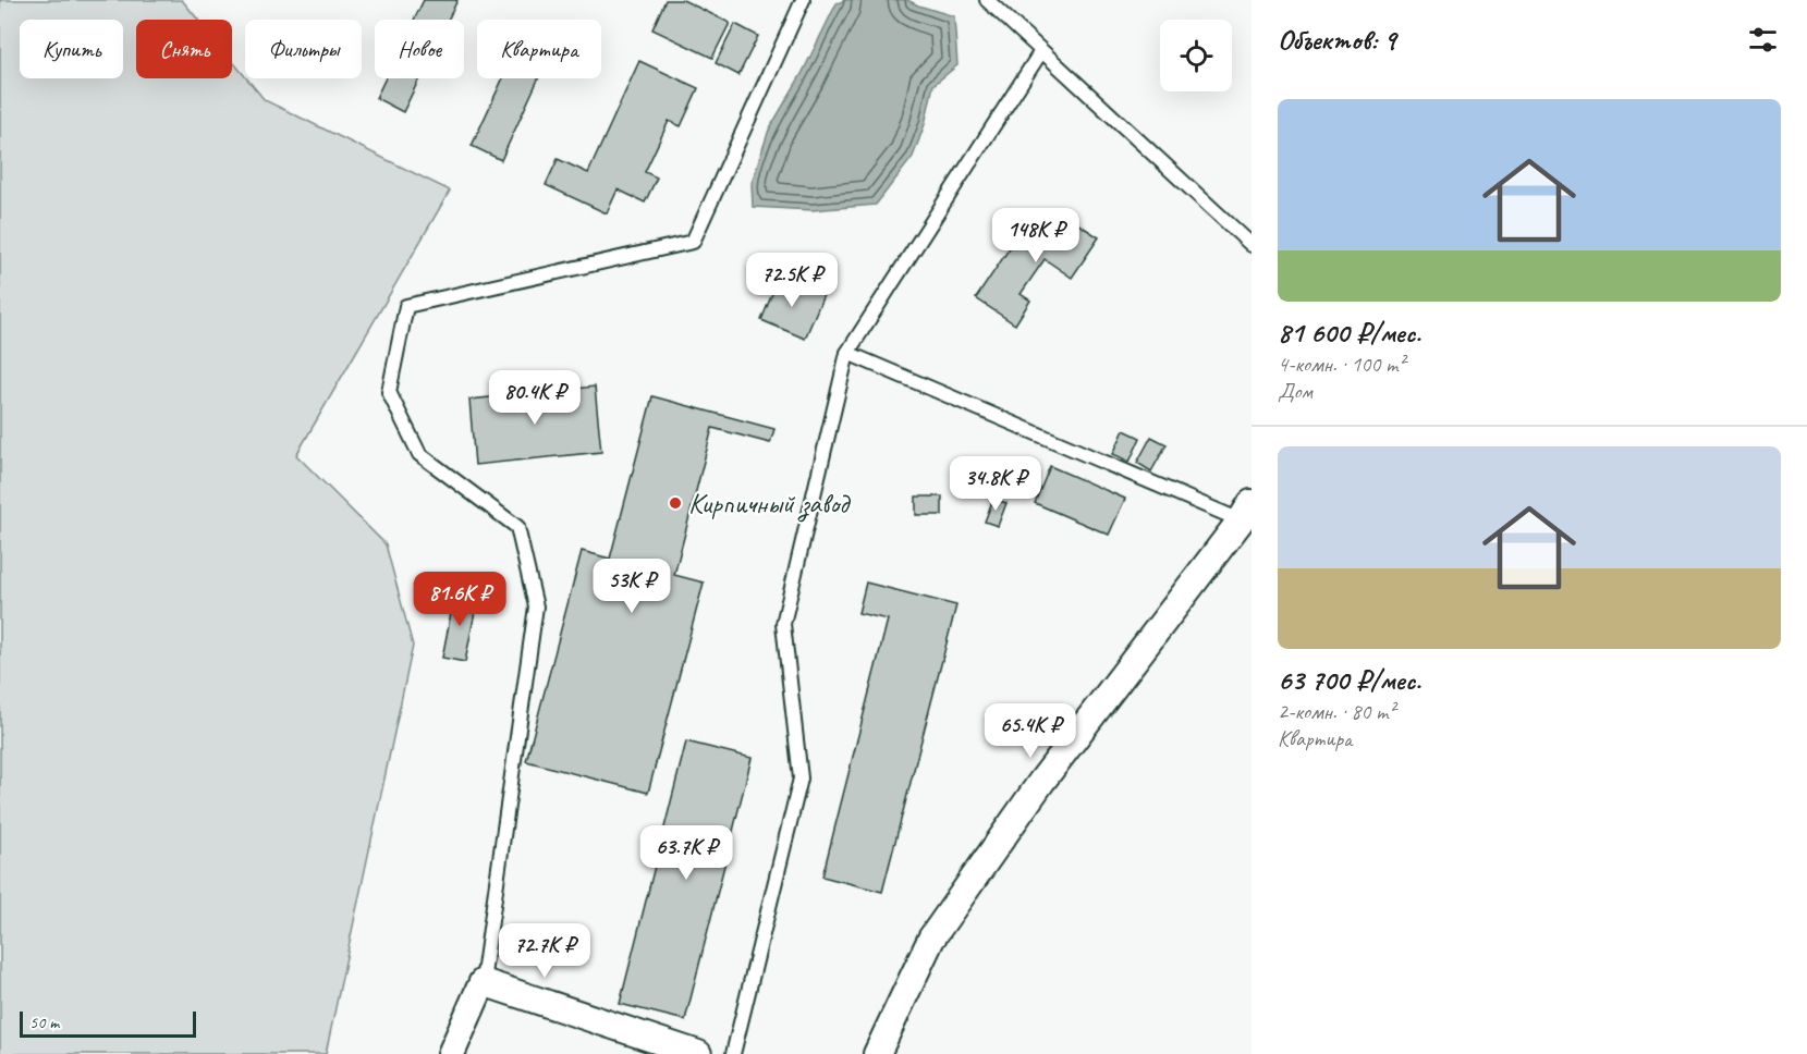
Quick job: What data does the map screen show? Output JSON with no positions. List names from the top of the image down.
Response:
{
  "places": ["Кирпичный завод"],
  "scale_bar": "50 m",
  "page": {
    "heading": "Объектов: 9",
    "chip": [
      "Купить",
      "Снять",
      "Фильтры",
      "Новое",
      "Квартира"
    ],
    "list": [
      {
        "name": "81 600 ₽/мес.",
        "note": "4-комн. · 100 m² · Дом"
      },
      {
        "name": "63 700 ₽/мес.",
        "note": "2-комн. · 80 m² · Квартира"
      }
    ],
    "price": [
      "148K ₽",
      "72.5K ₽",
      "80.4K ₽",
      "34.8K ₽",
      "53K ₽",
      "81.6K ₽",
      "65.4K ₽",
      "63.7K ₽",
      "72.7K ₽"
    ],
    "scale": "50 m"
  }
}
